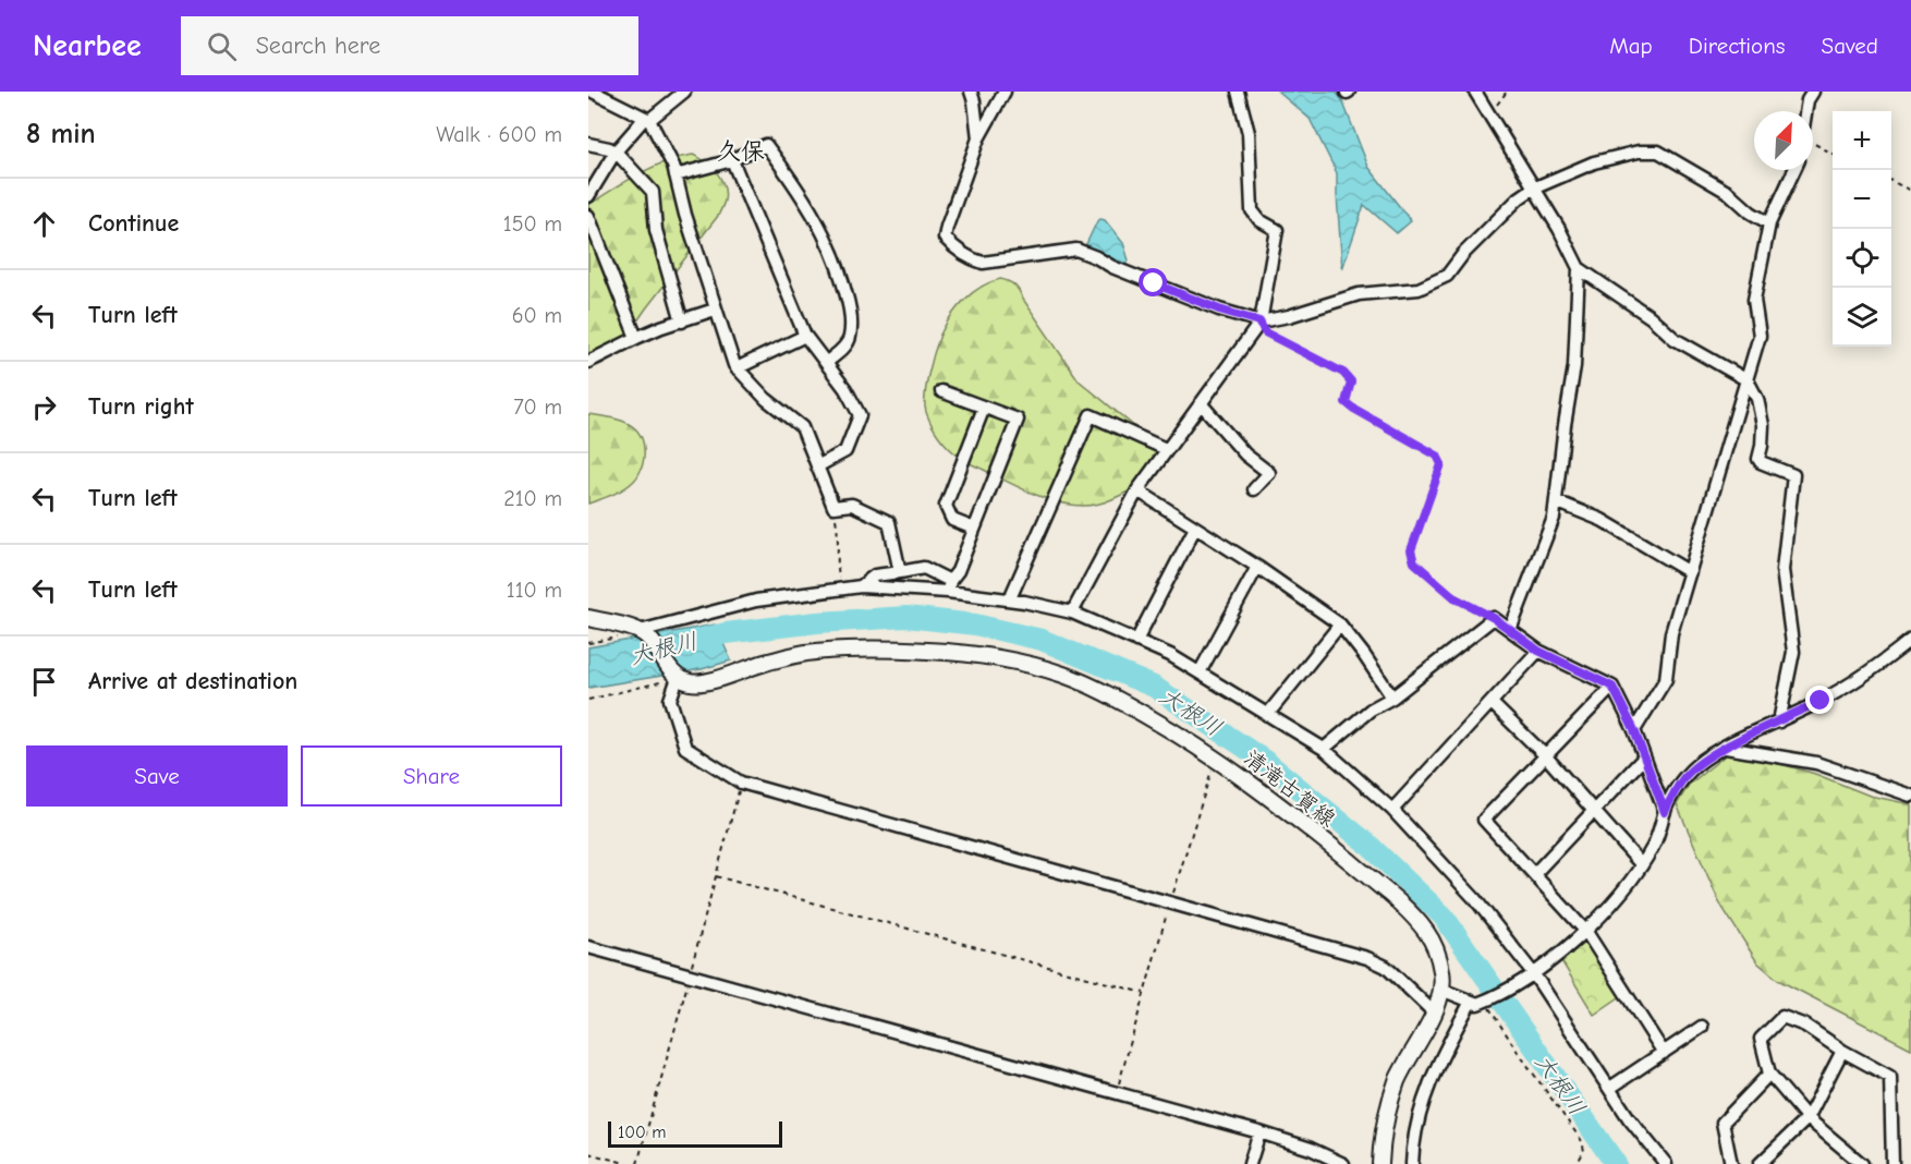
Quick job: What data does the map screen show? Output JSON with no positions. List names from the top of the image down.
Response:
{
  "streets": {
    "main road": ["清滝古賀線"]
  },
  "districts": ["久保"],
  "water": ["大根川"],
  "scale_bar": "100 m",
  "north": "top right",
  "page": {
    "header": "Nearbee",
    "search": "Search here",
    "nav": ["Map", "Directions", "Saved"],
    "heading": ["8 min", "Walk · 600 m"],
    "map_buttons": ["+", "−"],
    "list": [
      ["Continue", "150 m"],
      ["Turn left", "60 m"],
      ["Turn right", "70 m"],
      ["Turn left", "210 m"],
      ["Turn left", "110 m"],
      "Arrive at destination"
    ],
    "buttons": ["Save", "Share"],
    "scale": "100 m"
  }
}
